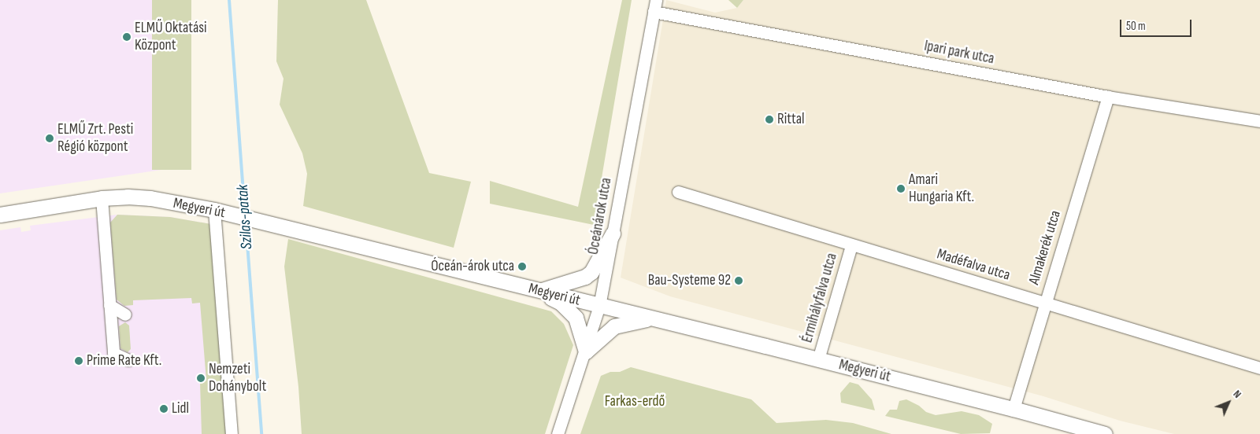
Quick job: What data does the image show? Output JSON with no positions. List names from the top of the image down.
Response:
{
  "streets": {
    "main road": ["Megyeri út"],
    "street": [
      "Ipari park utca",
      "Óceánárok utca",
      "Almakerék utca",
      "Madéfalva utca",
      "Érmihályfalva utca"
    ]
  },
  "crossings": [
    ["Ipari park utca", "Óceánárok utca"],
    ["Ipari park utca", "Almakerék utca"],
    ["Megyeri út", "Óceánárok utca"],
    ["Megyeri út", "Almakerék utca"],
    ["Megyeri út", "Érmihályfalva utca"],
    ["Almakerék utca", "Madéfalva utca"],
    ["Madéfalva utca", "Érmihályfalva utca"]
  ],
  "water": ["Szilas-patak"],
  "parks": ["Farkas-erdő"],
  "places": [
    "ELMŰ Oktatási Központ",
    "Rittal",
    "ELMŰ Zrt. Pesti Régió központ",
    "Amari Hungaria Kft.",
    "Óceán-árok utca",
    "Bau-Systeme 92",
    "Prime Rate Kft.",
    "Nemzeti Dohánybolt",
    "Lidl"
  ],
  "scale_bar": "50 m",
  "north": "top right"
}
